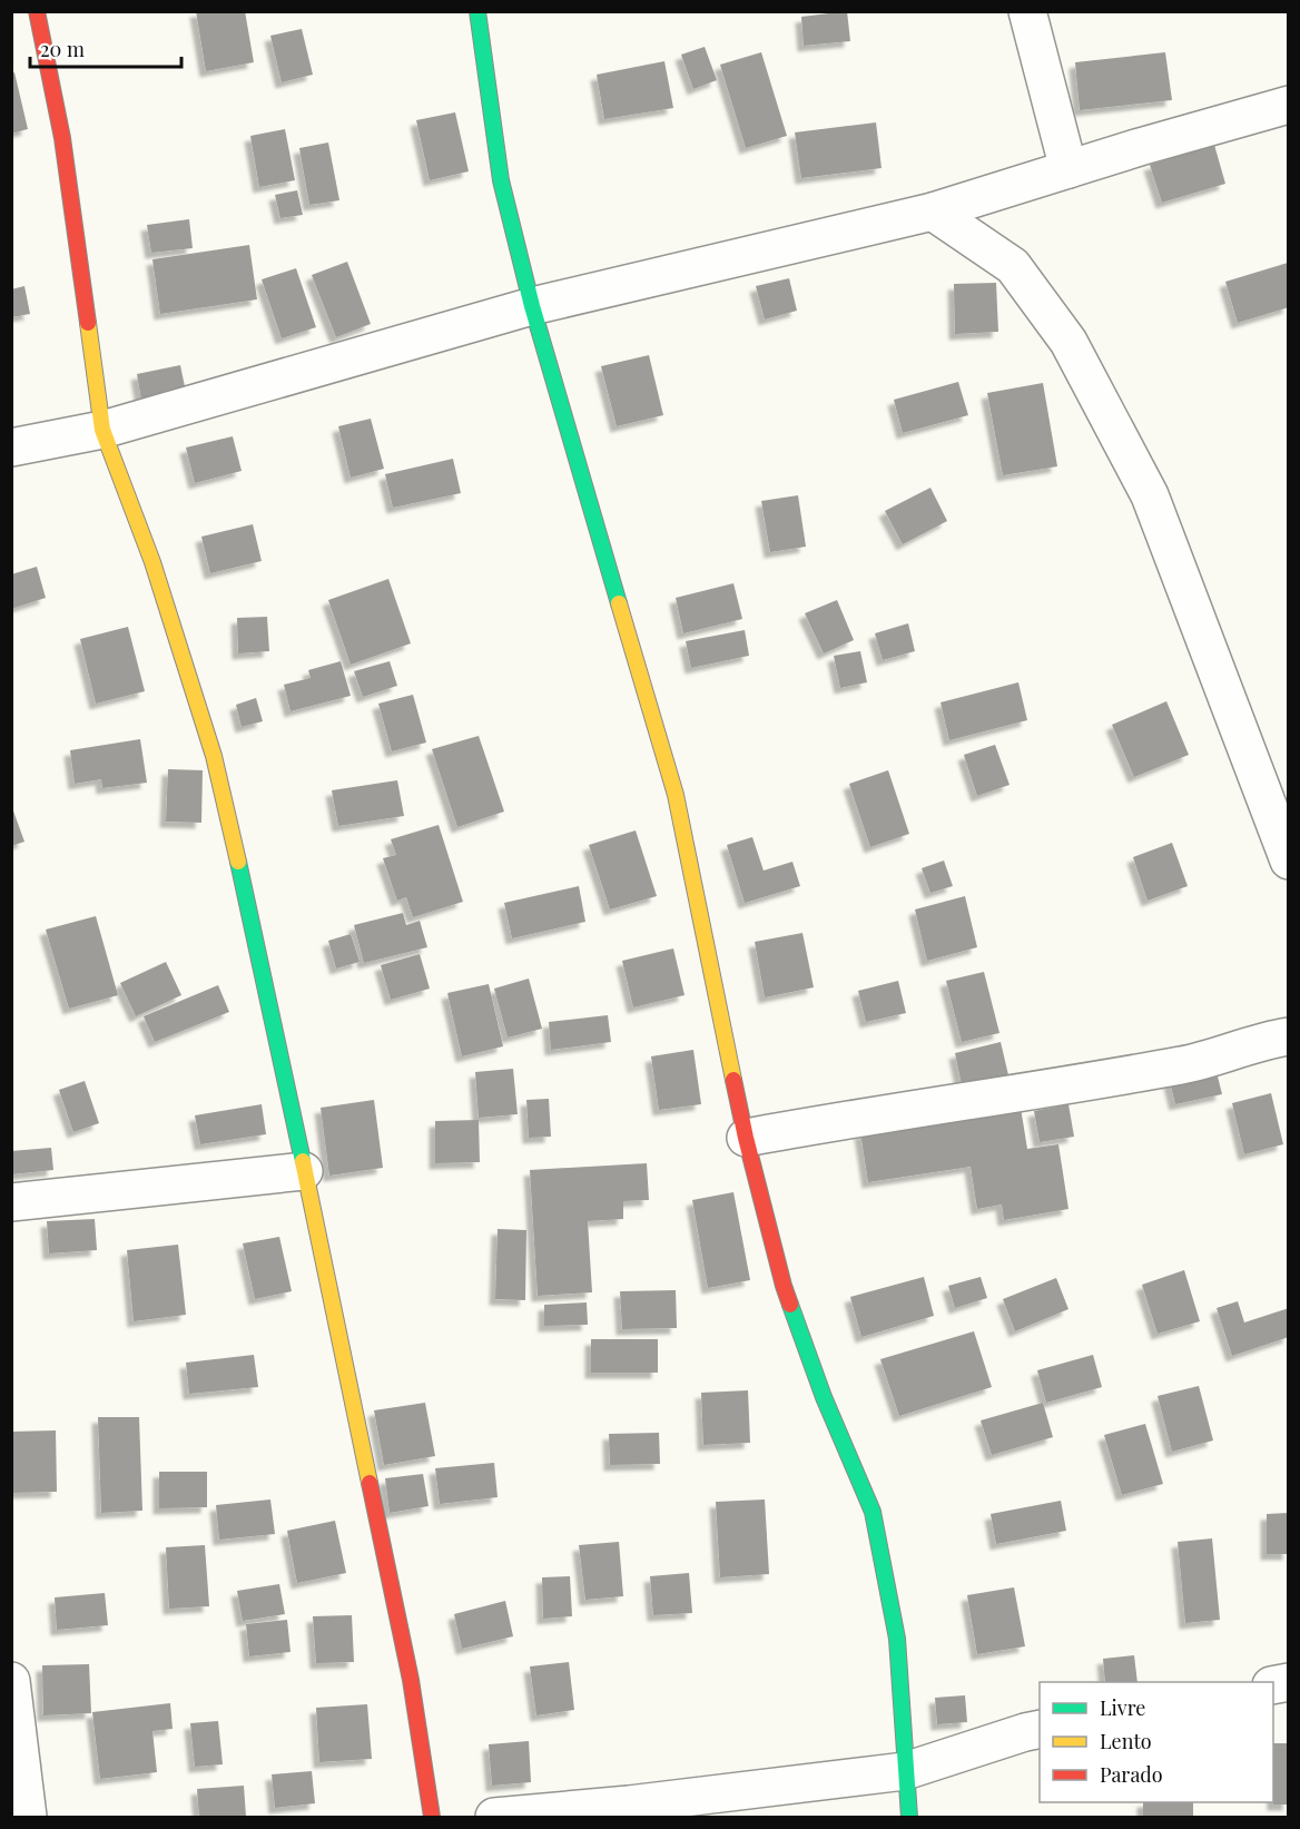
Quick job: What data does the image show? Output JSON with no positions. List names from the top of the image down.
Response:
{
  "legend": ["Livre", "Lento", "Parado"],
  "scale_bar": "20 m"
}
